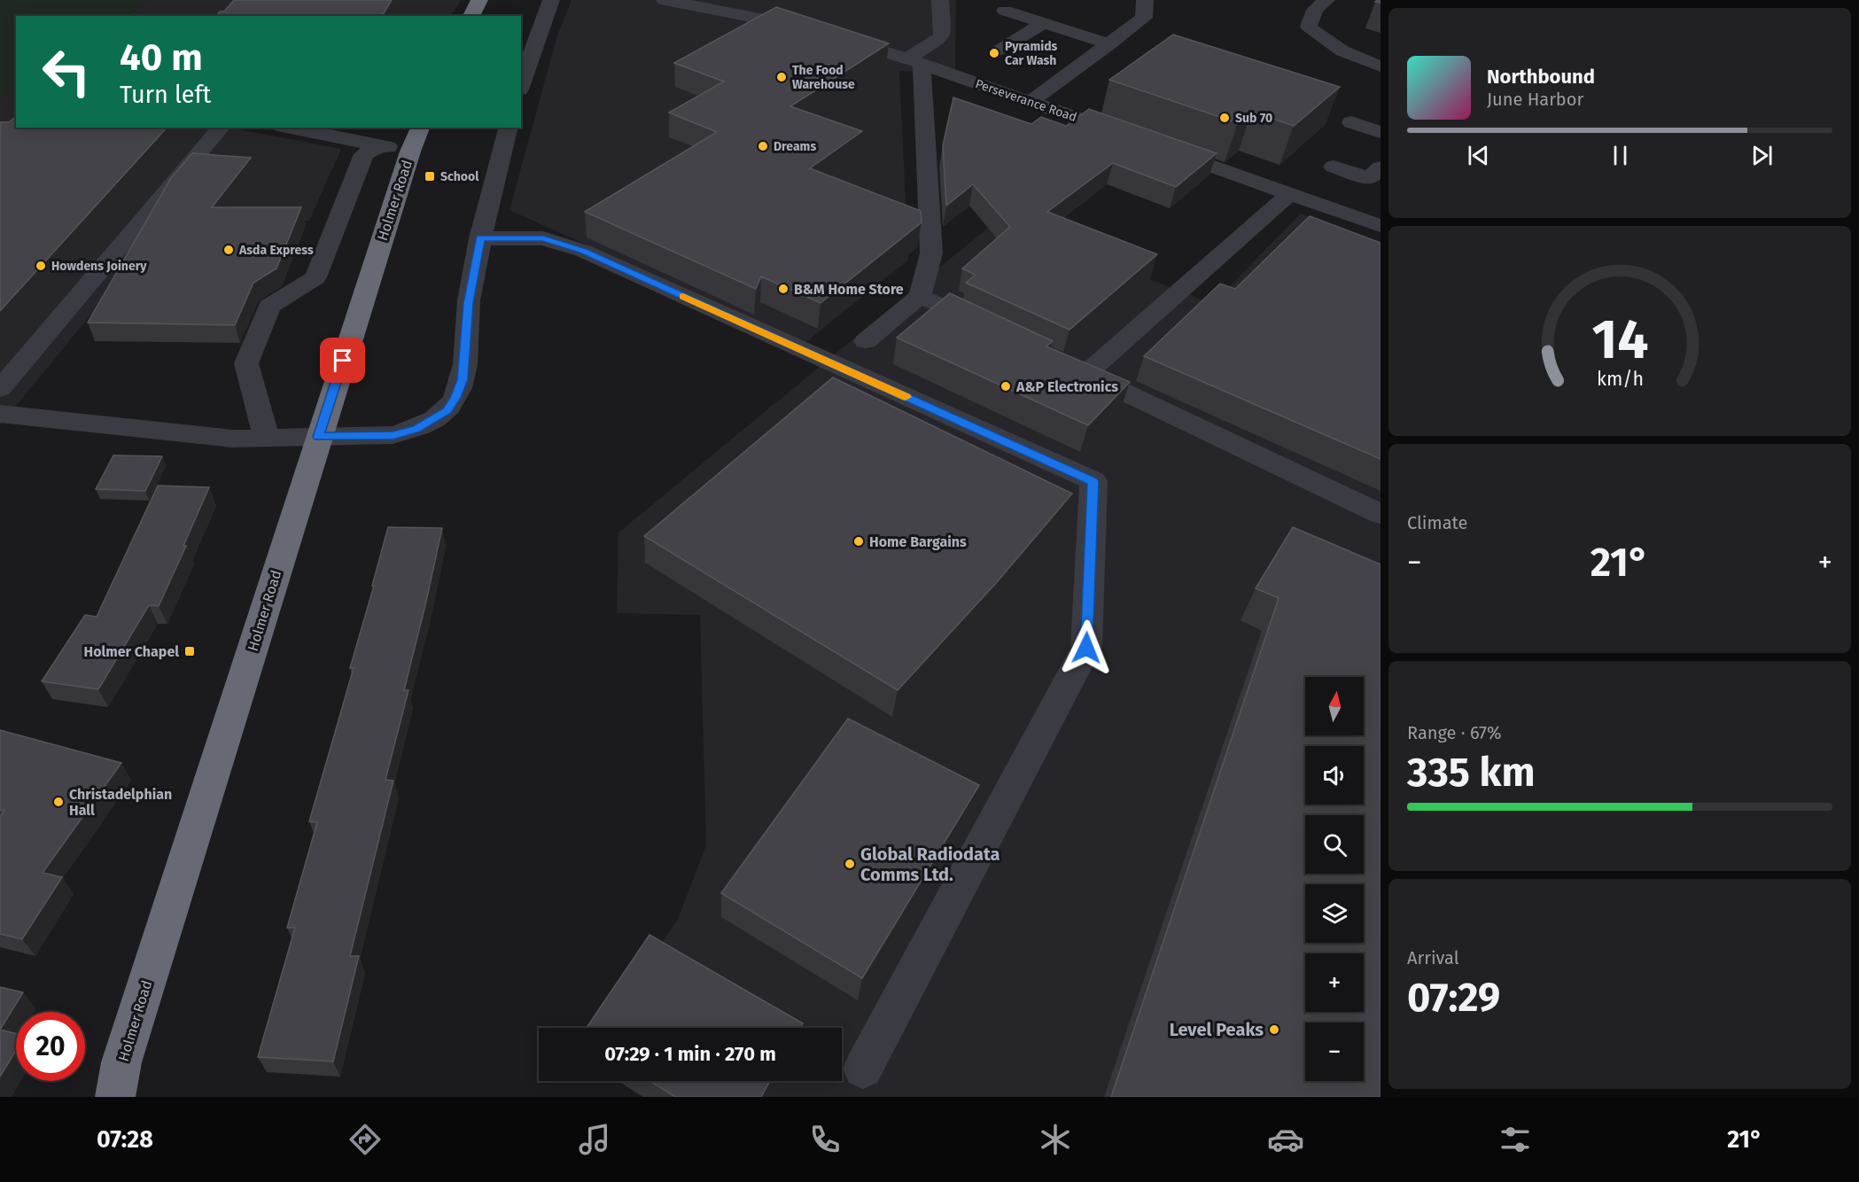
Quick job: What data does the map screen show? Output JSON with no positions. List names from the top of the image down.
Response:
{
  "streets": {
    "highway": ["Holmer Road"],
    "street": ["Perseverance Road"]
  },
  "places": {
    "other": [
      "Pyramids Car Wash",
      "The Food Warehouse",
      "Sub 70",
      "Dreams",
      "Asda Express",
      "Howdens Joinery",
      "B&M Home Store",
      "A&P Electronics",
      "Home Bargains",
      "Christadelphian Hall",
      "Global Radiodata Comms Ltd.",
      "Level Peaks"
    ],
    "transit": ["School", "Holmer Chapel"]
  },
  "north": "top",
  "page": {
    "turn": ["40 m", "Turn left"],
    "song": ["Northbound", "June Harbor"],
    "tile": [
      "Climate",
      ["Range · 67%", "335 km"],
      ["Arrival", "07:29"]
    ],
    "heat": ["−", "21°", "+"],
    "map_buttons": ["+", "−"],
    "limit": "20",
    "trip": "07:29 · 1 min · 270 m",
    "tabs": ["07:28", "21°"],
    "gauge": ["14", "km/h"]
  }
}
